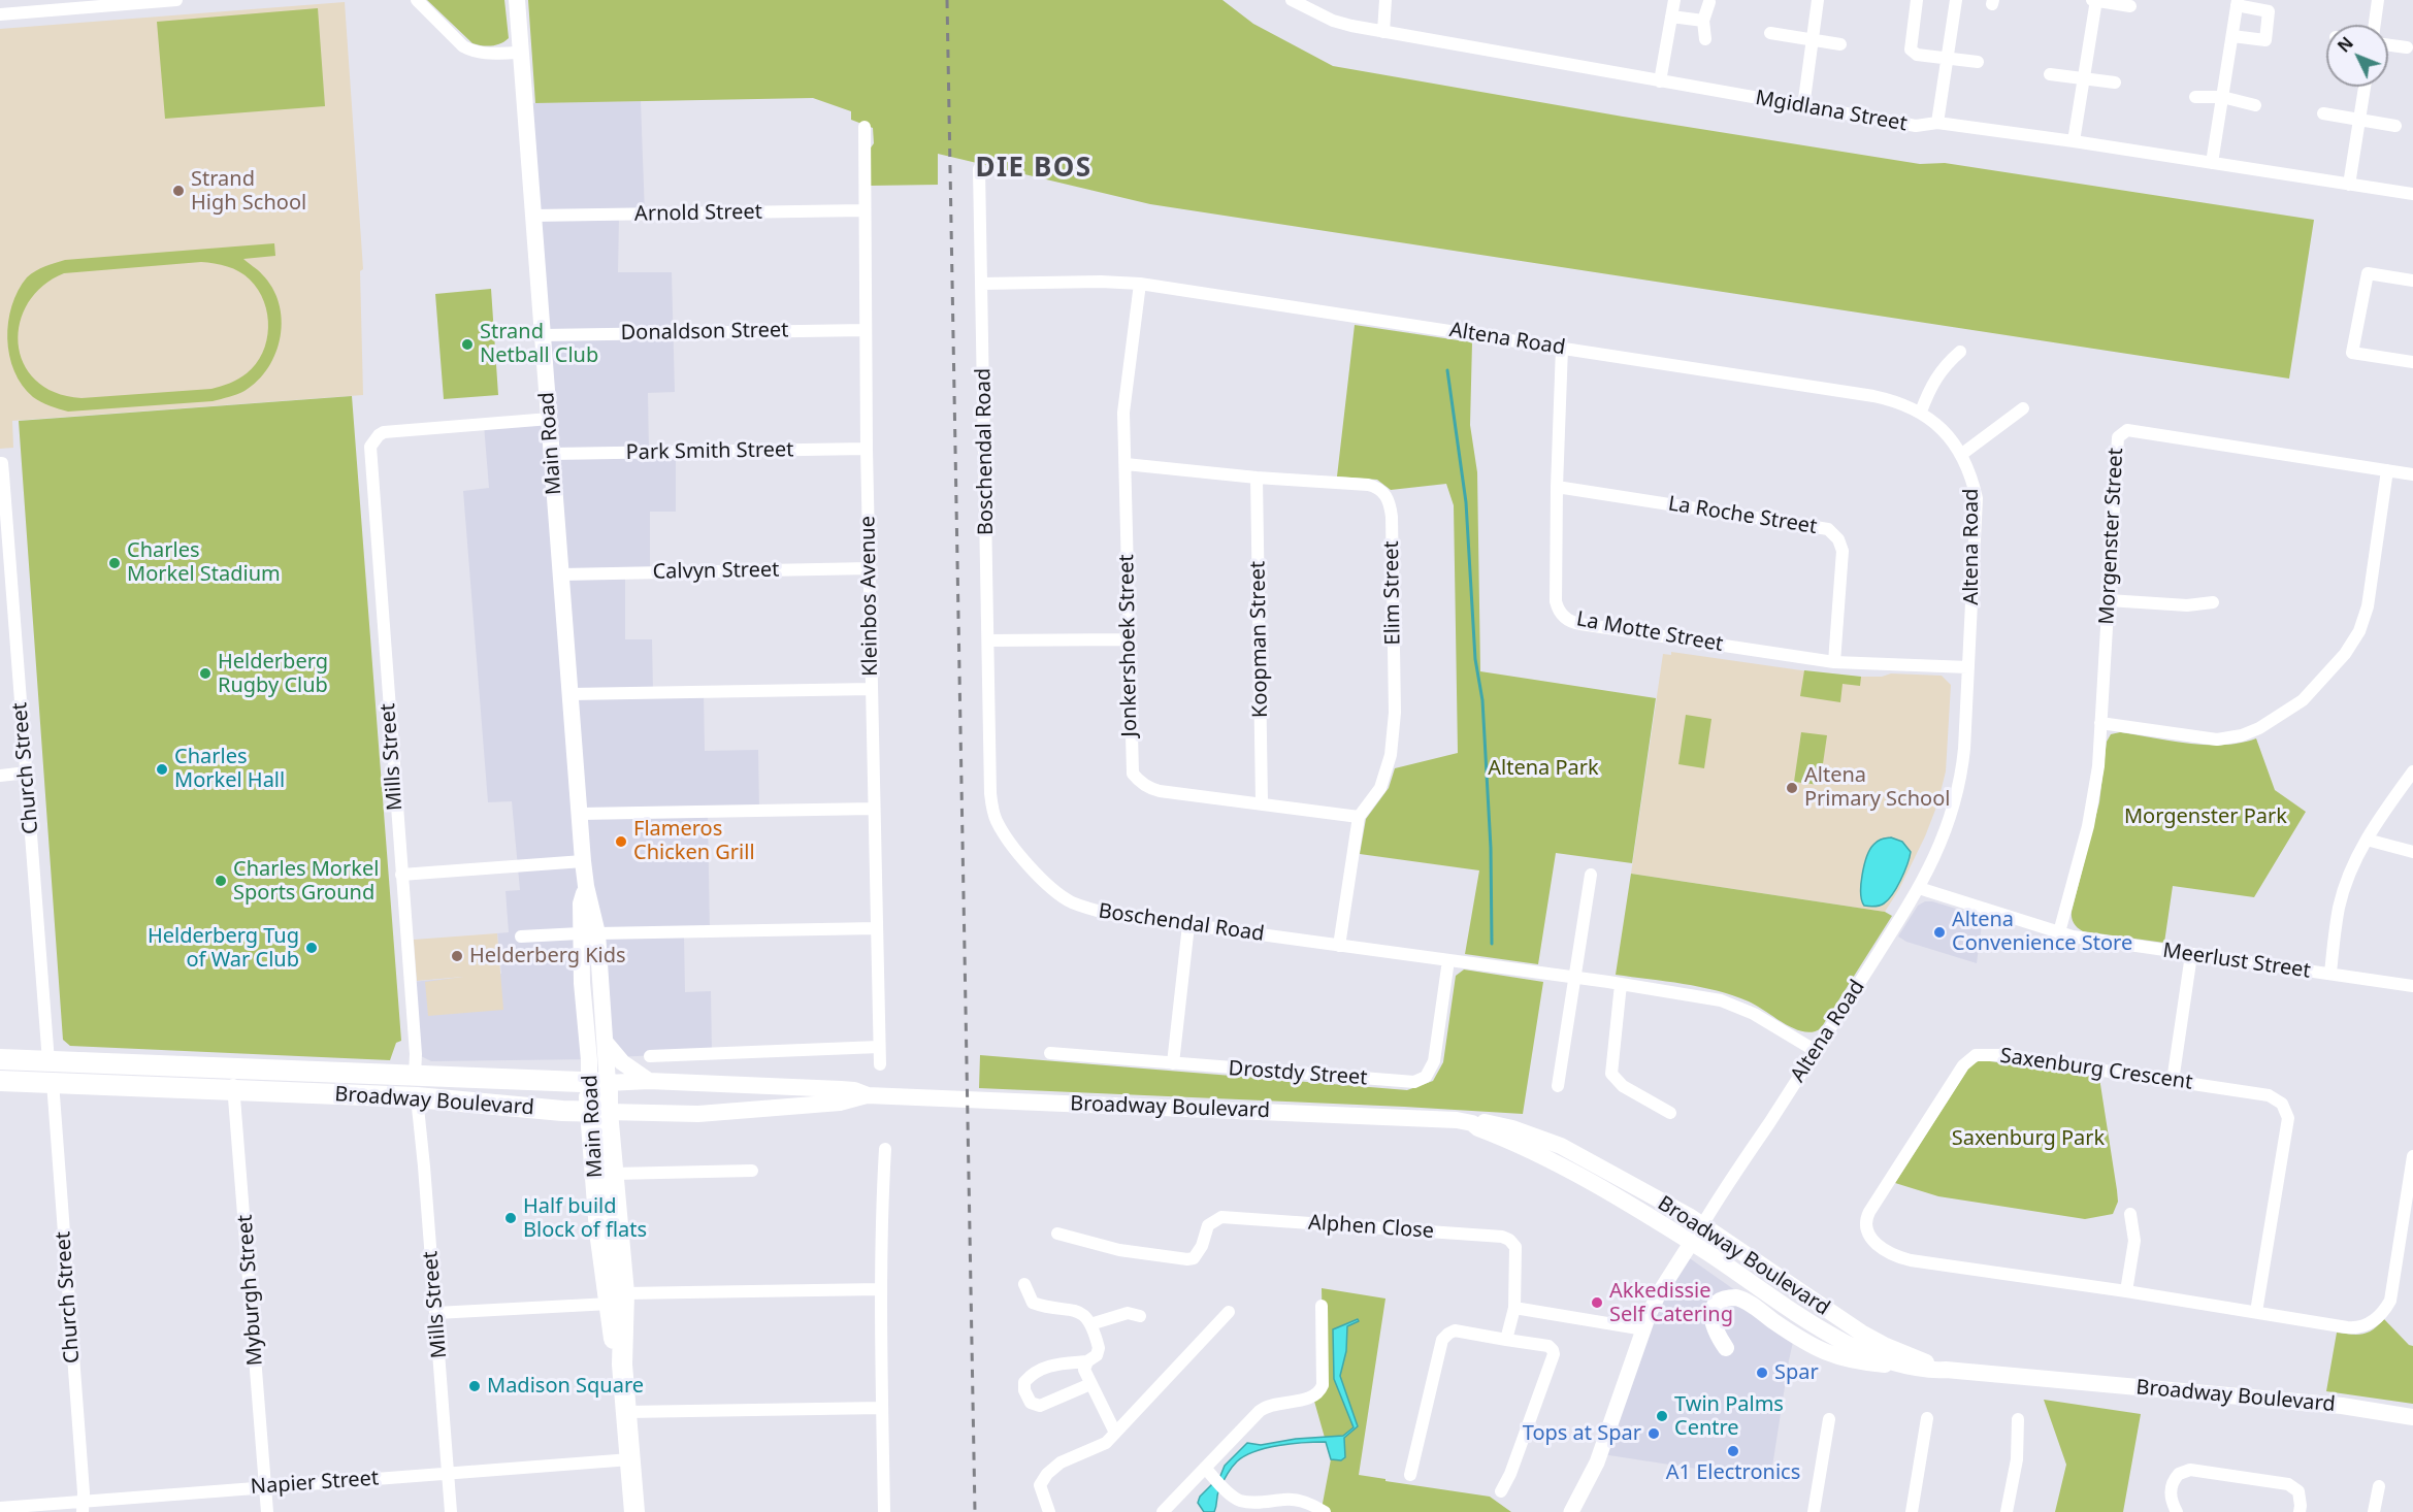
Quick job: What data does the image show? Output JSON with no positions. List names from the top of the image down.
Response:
{
  "streets": {
    "main road": ["Main Road", "Broadway Boulevard"],
    "street": [
      "Mgidlana Street",
      "Arnold Street",
      "Donaldson Street",
      "Altena Road",
      "Park Smith Street",
      "Boschendal Road",
      "La Roche Street",
      "Morgenster Street",
      "Calvyn Street",
      "Elim Street",
      "Kleinbos Avenue",
      "La Motte Street",
      "Koopman Street",
      "Jonkershoek Street",
      "Mills Street",
      "Church Street",
      "Meerlust Street",
      "Saxenburg Crescent",
      "Drostdy Street",
      "Alphen Close",
      "Myburgh Street",
      "Napier Street"
    ]
  },
  "crossings": [
    ["Arnold Street", "Main Road"],
    ["Arnold Street", "Kleinbos Avenue"],
    ["Donaldson Street", "Main Road"],
    ["Donaldson Street", "Kleinbos Avenue"],
    ["Altena Road", "Boschendal Road"],
    ["Altena Road", "La Motte Street"],
    ["Altena Road", "Jonkershoek Street"],
    ["Altena Road", "Meerlust Street"],
    ["Altena Road", "Broadway Boulevard"],
    ["Main Road", "Park Smith Street"],
    ["Main Road", "Calvyn Street"],
    ["Main Road", "Mills Street"],
    ["Main Road", "Broadway Boulevard"],
    ["Main Road", "Napier Street"],
    ["Park Smith Street", "Kleinbos Avenue"],
    ["Boschendal Road", "Elim Street"],
    ["Boschendal Road", "Drostdy Street"],
    ["La Roche Street", "La Motte Street"],
    ["Morgenster Street", "Meerlust Street"],
    ["Calvyn Street", "Kleinbos Avenue"],
    ["Elim Street", "Koopman Street"],
    ["Elim Street", "Jonkershoek Street"],
    ["Koopman Street", "Jonkershoek Street"],
    ["Mills Street", "Broadway Boulevard"],
    ["Mills Street", "Napier Street"],
    ["Church Street", "Broadway Boulevard"],
    ["Church Street", "Napier Street"],
    ["Broadway Boulevard", "Myburgh Street"],
    ["Myburgh Street", "Napier Street"]
  ],
  "districts": ["DIE BOS"],
  "parks": ["Altena Park", "Morgenster Park", "Saxenburg Park"],
  "places": [
    "Strand High School",
    "Strand Netball Club",
    "Charles Morkel Stadium",
    "Helderberg Rugby Club",
    "Charles Morkel Hall",
    "Altena Primary School",
    "Flameros Chicken Grill",
    "Charles Morkel Sports Ground",
    "Altena Convenience Store",
    "Helderberg Tug of War Club",
    "Helderberg Kids",
    "Half build Block of flats",
    "Akkedissie Self Catering",
    "Spar",
    "Madison Square",
    "Twin Palms Centre",
    "Tops at Spar",
    "A1 Electronics"
  ],
  "north": "top left"
}
